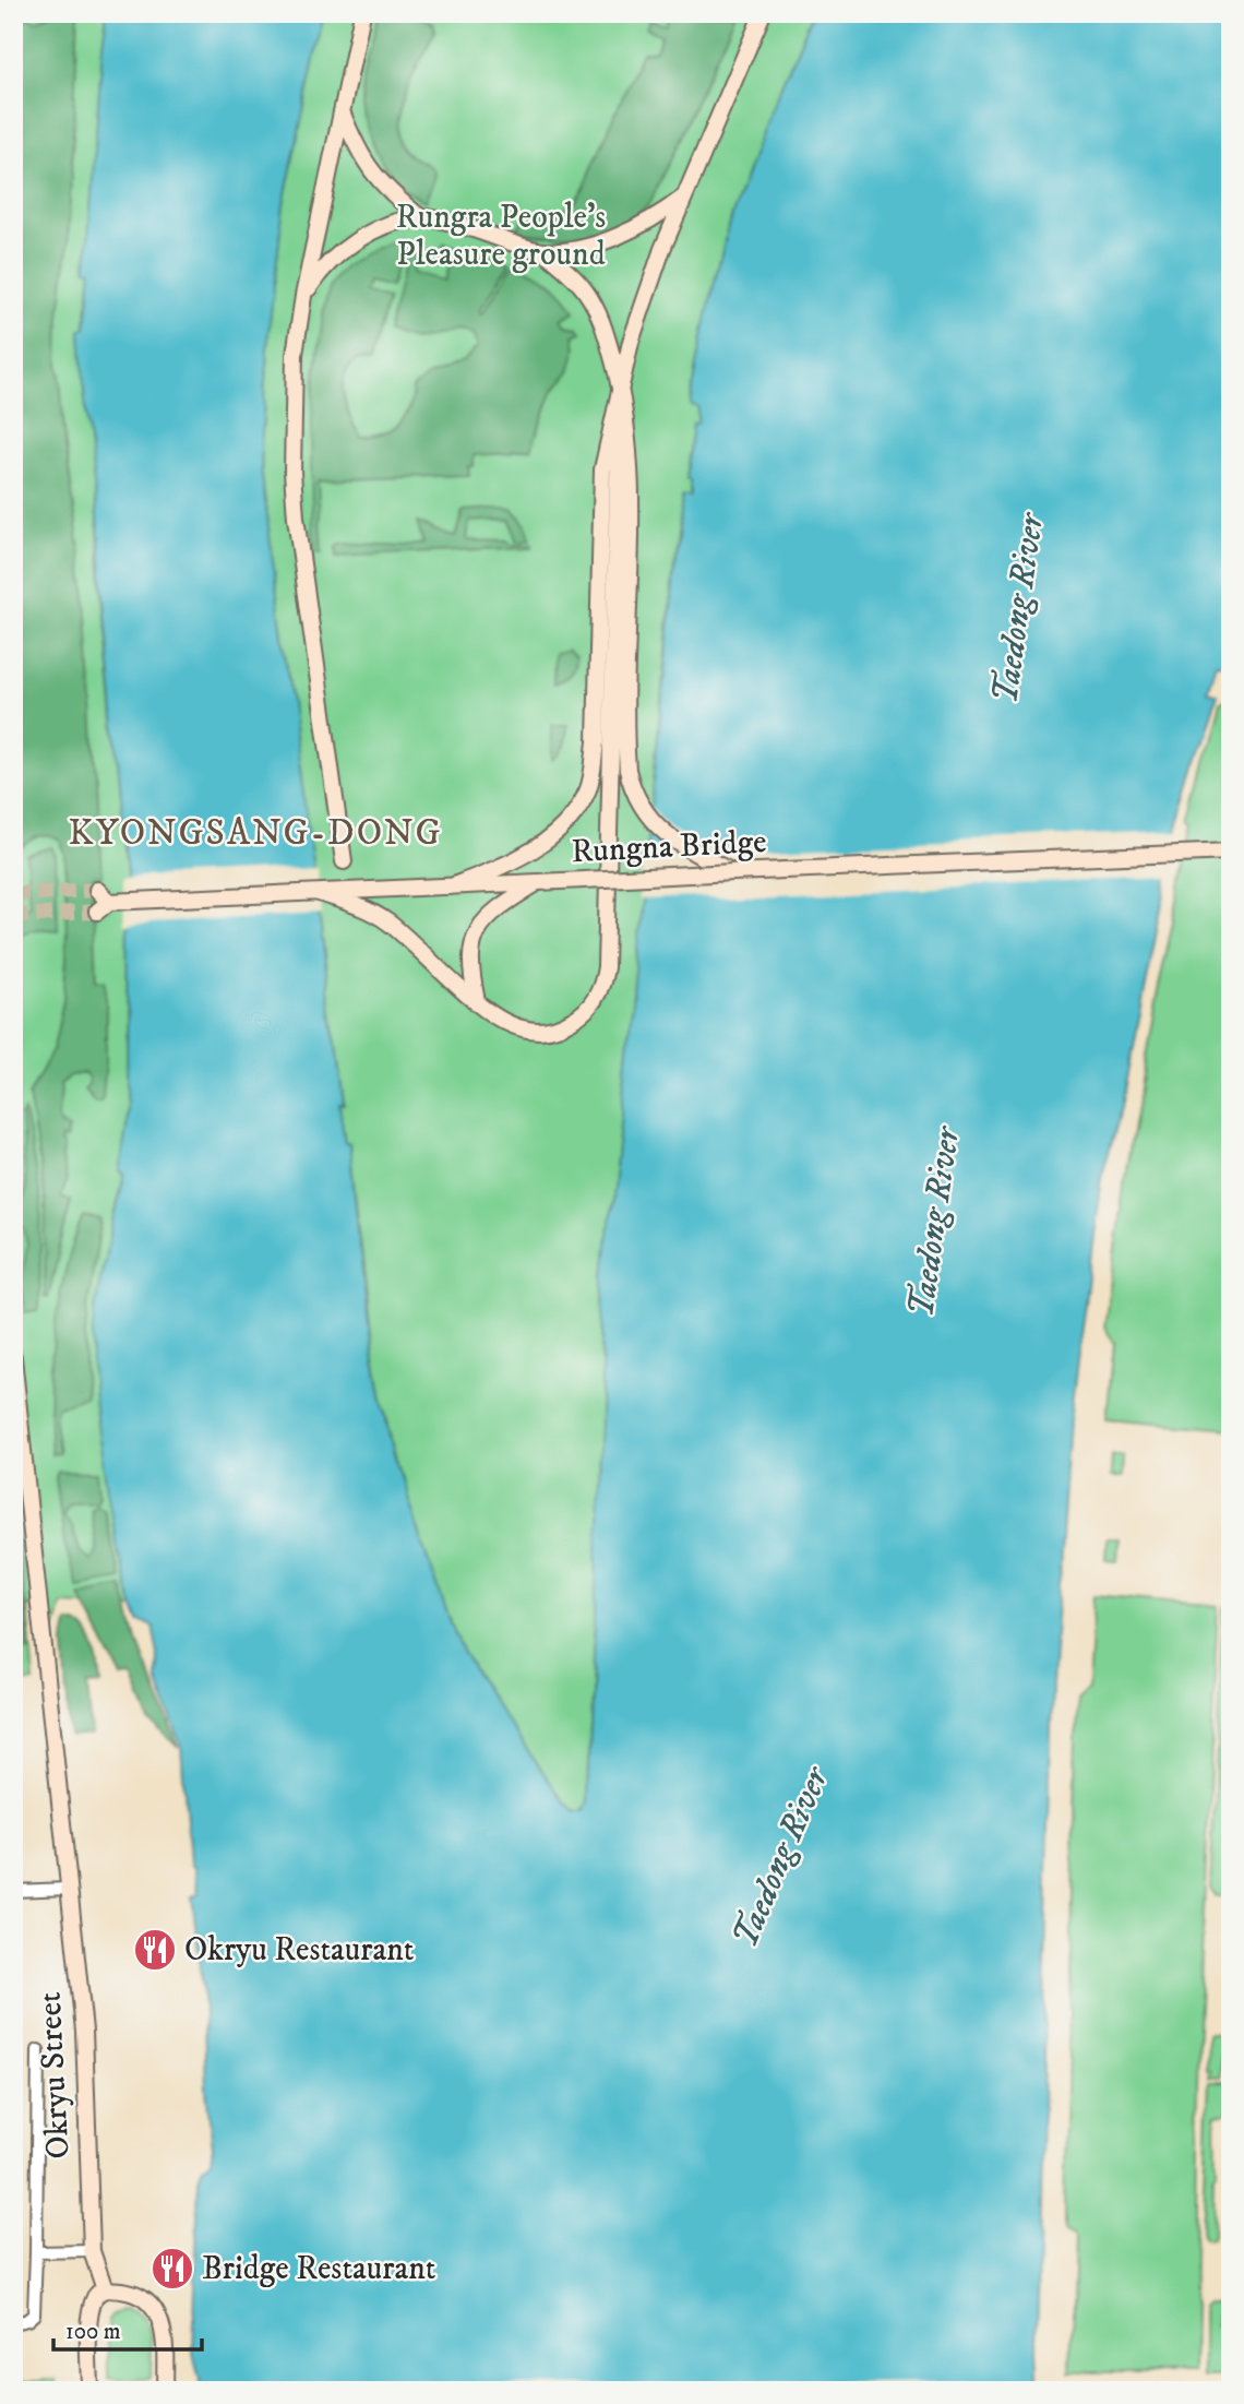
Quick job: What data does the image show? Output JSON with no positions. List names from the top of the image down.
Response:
{
  "streets": {
    "main road": ["Rungna Bridge", "Okryu Street"]
  },
  "districts": ["KYONGSANG-DONG"],
  "water": ["Taedong River"],
  "parks": ["Rungra People’s Pleasure ground"],
  "places": {
    "restaurant": ["Okryu Restaurant", "Bridge Restaurant"]
  },
  "scale_bar": "100 m"
}
